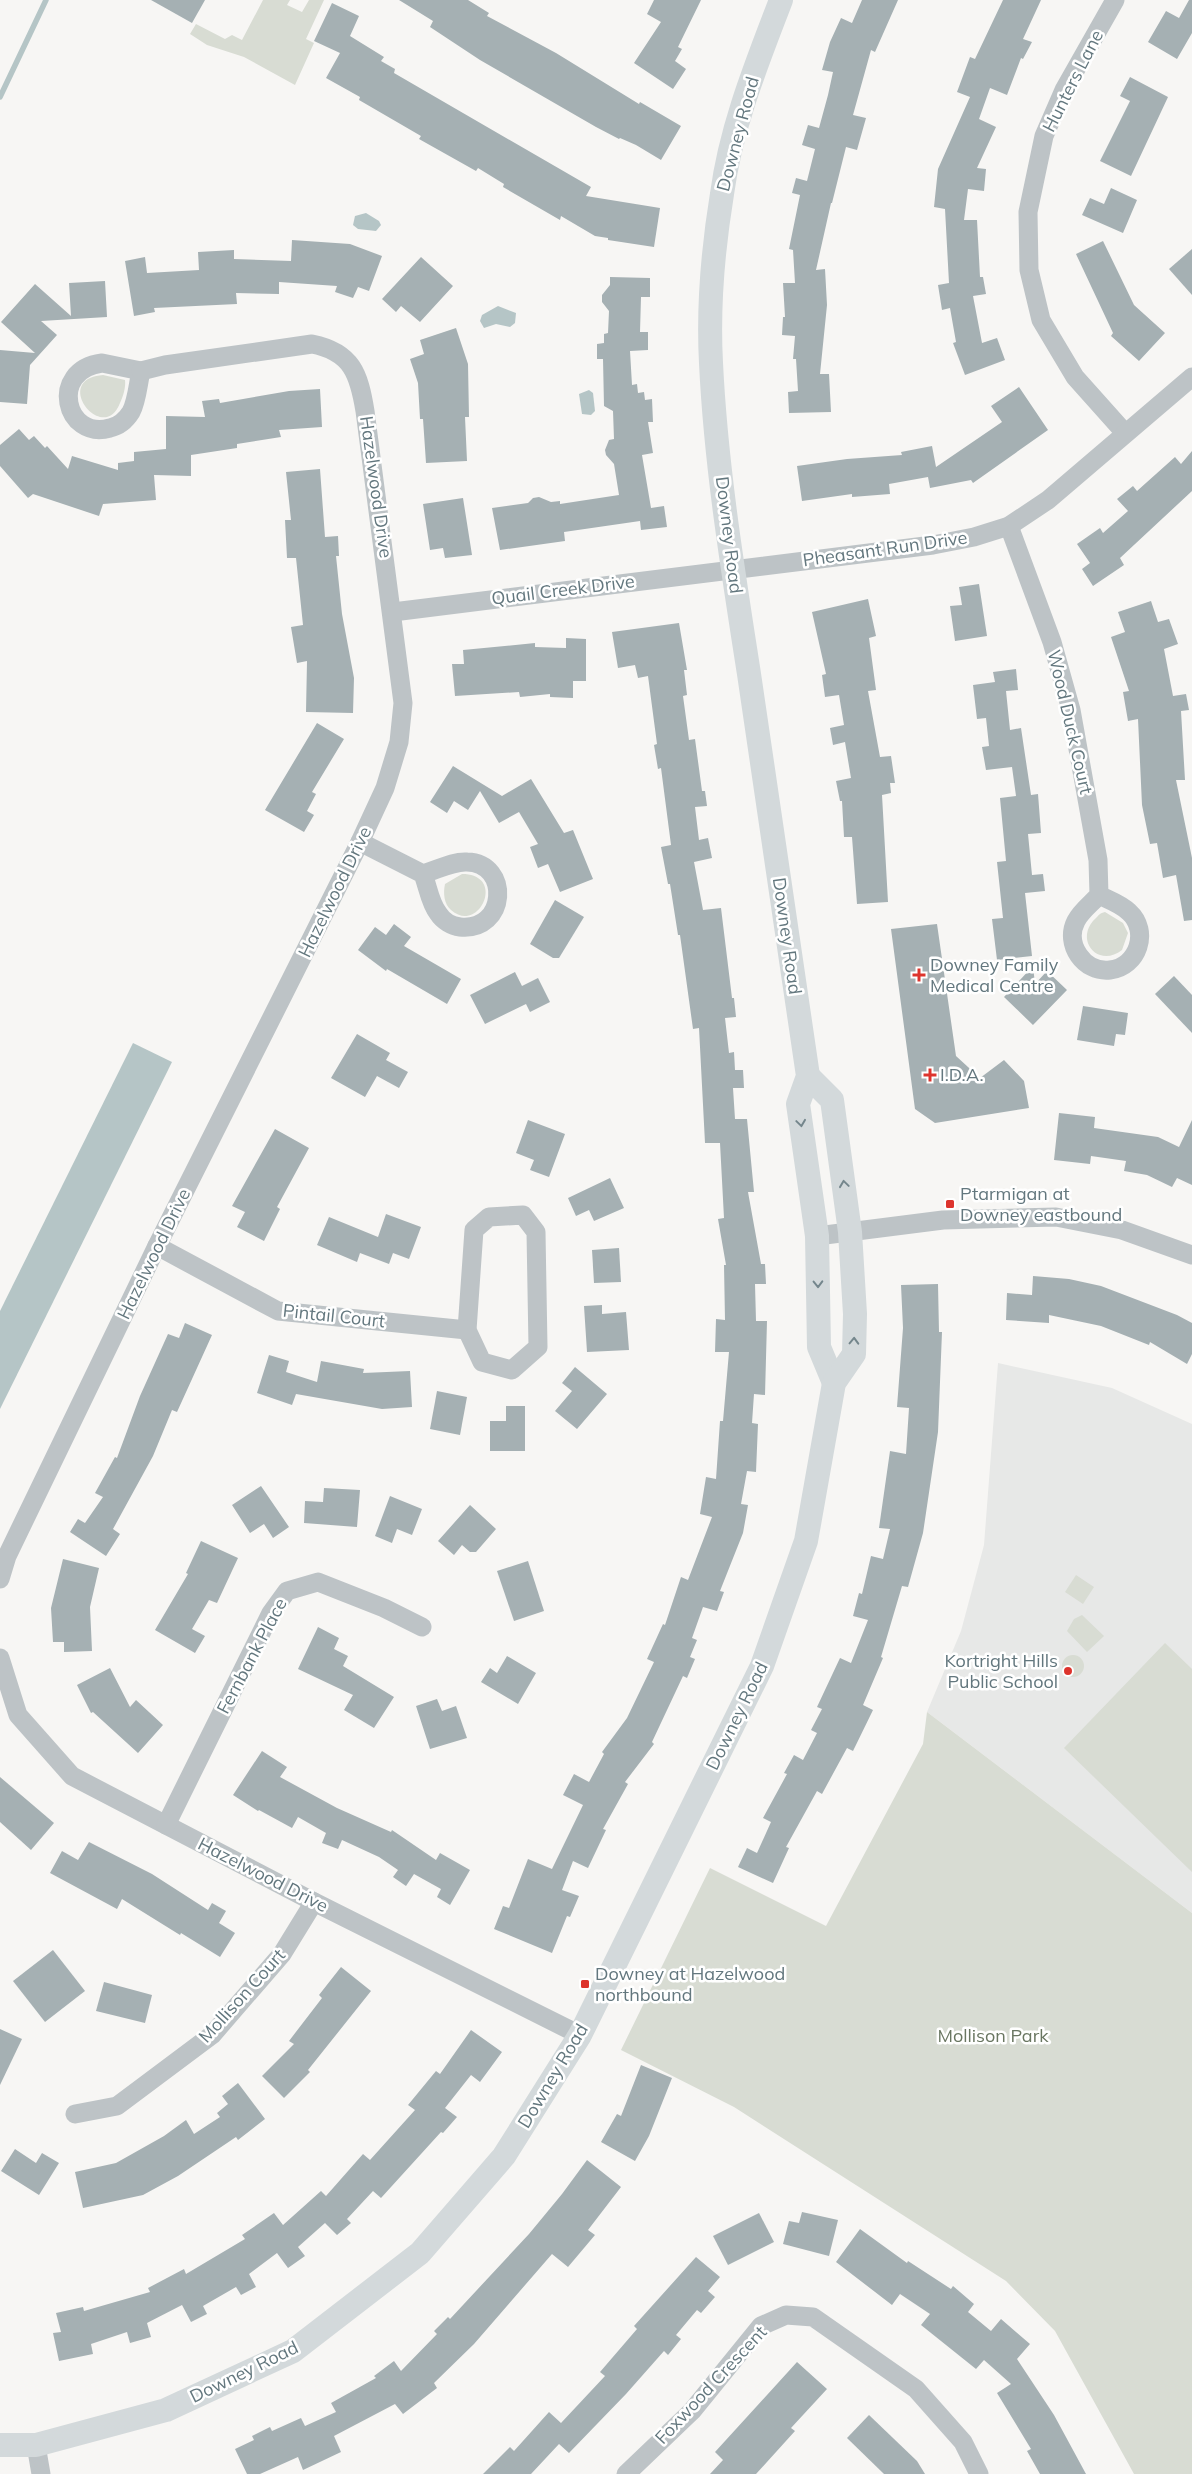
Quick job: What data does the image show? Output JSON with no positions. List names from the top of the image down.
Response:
{
  "streets": {
    "main road": ["Downey Road"],
    "street": [
      "Hunters Lane",
      "Hazelwood Drive",
      "Pheasant Run Drive",
      "Quail Creek Drive",
      "Wood Duck Court",
      "Pintail Court",
      "Fernbank Place",
      "Mollison Court",
      "Foxwood Crescent"
    ]
  },
  "crossings": [
    ["Hunters Lane", "Pheasant Run Drive"],
    ["Downey Road", "Hazelwood Drive"],
    ["Downey Road", "Pheasant Run Drive"],
    ["Downey Road", "Quail Creek Drive"],
    ["Hazelwood Drive", "Quail Creek Drive"],
    ["Hazelwood Drive", "Pintail Court"],
    ["Hazelwood Drive", "Fernbank Place"],
    ["Hazelwood Drive", "Mollison Court"],
    ["Pheasant Run Drive", "Quail Creek Drive"],
    ["Pheasant Run Drive", "Wood Duck Court"]
  ],
  "parks": ["Mollison Park"],
  "places": {
    "health": ["Downey Family Medical Centre", "I.D.A."],
    "transit": ["Ptarmigan at Downey eastbound", "Downey at Hazelwood northbound"],
    "other": ["Kortright Hills Public School"]
  }
}
